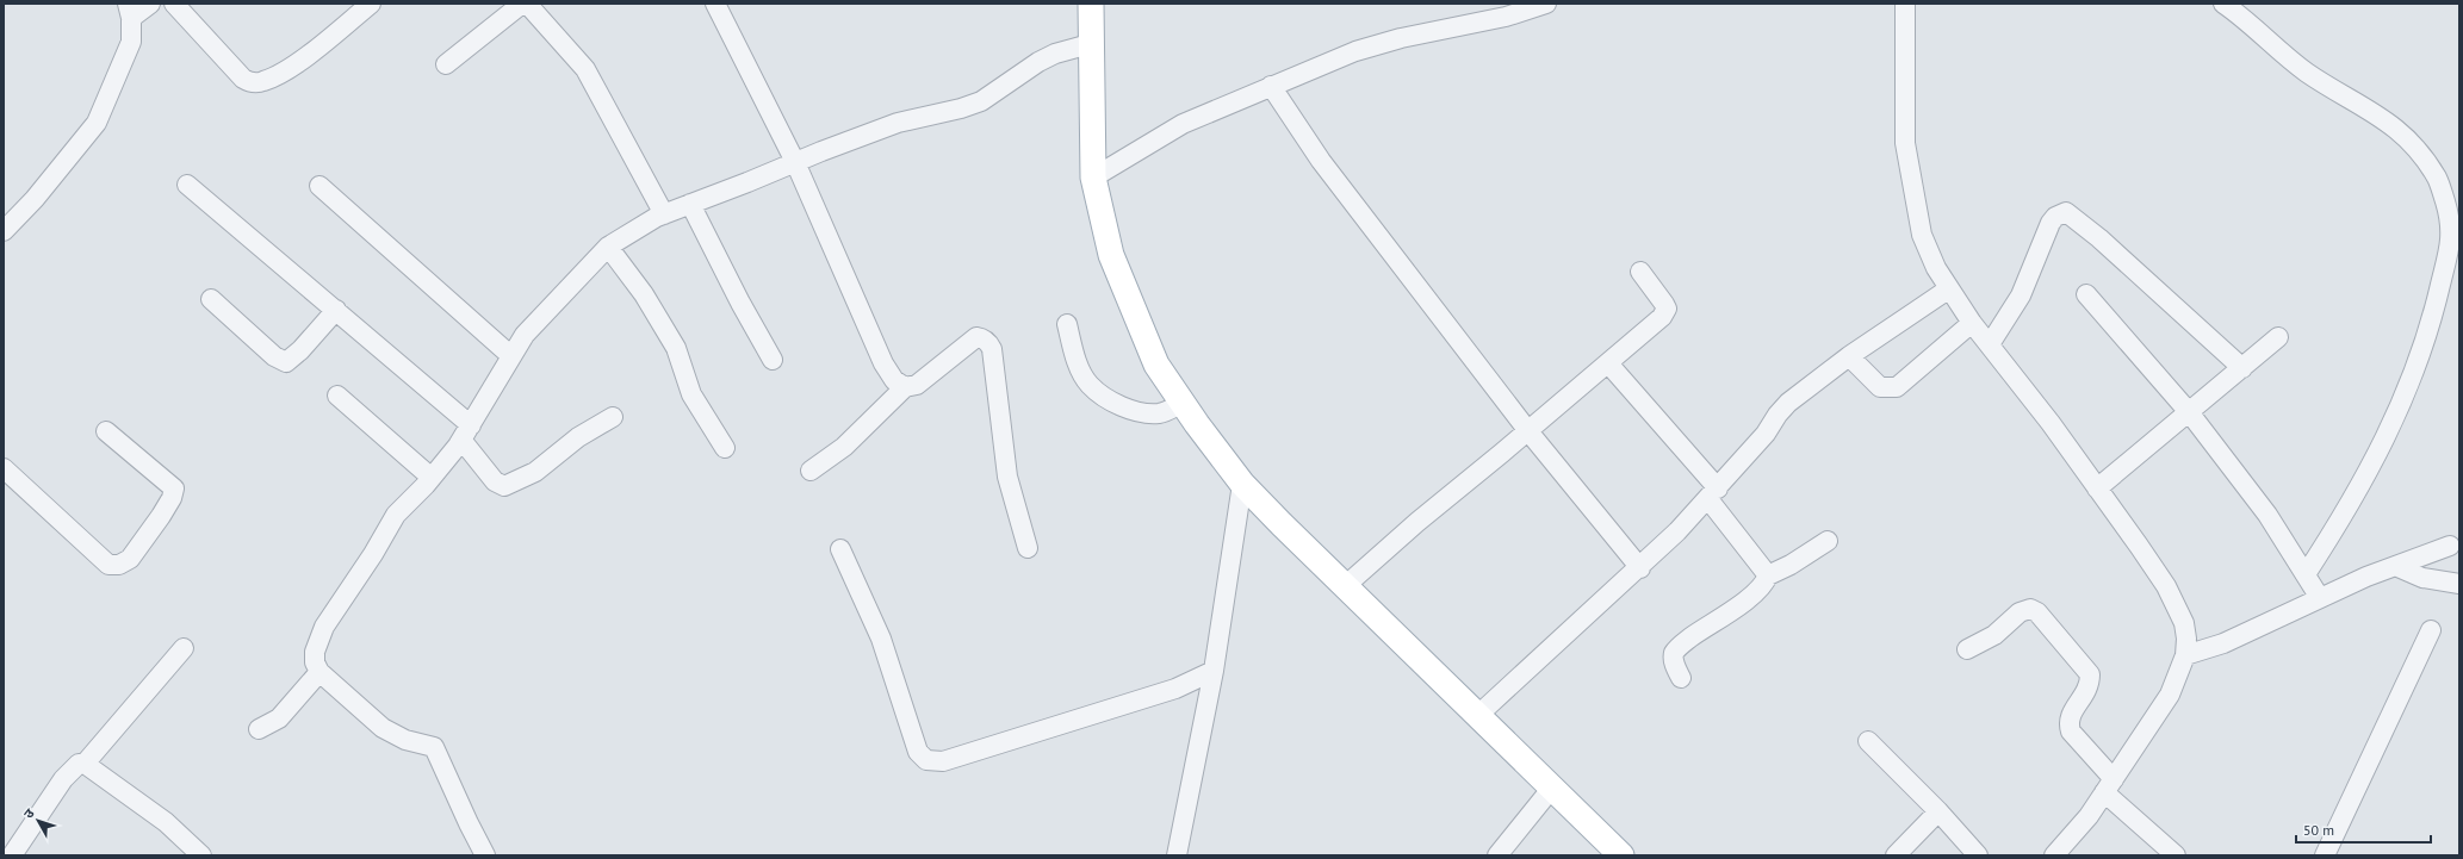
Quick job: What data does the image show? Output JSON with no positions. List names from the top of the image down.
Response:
{
  "scale_bar": "50 m",
  "north": "top left"
}
